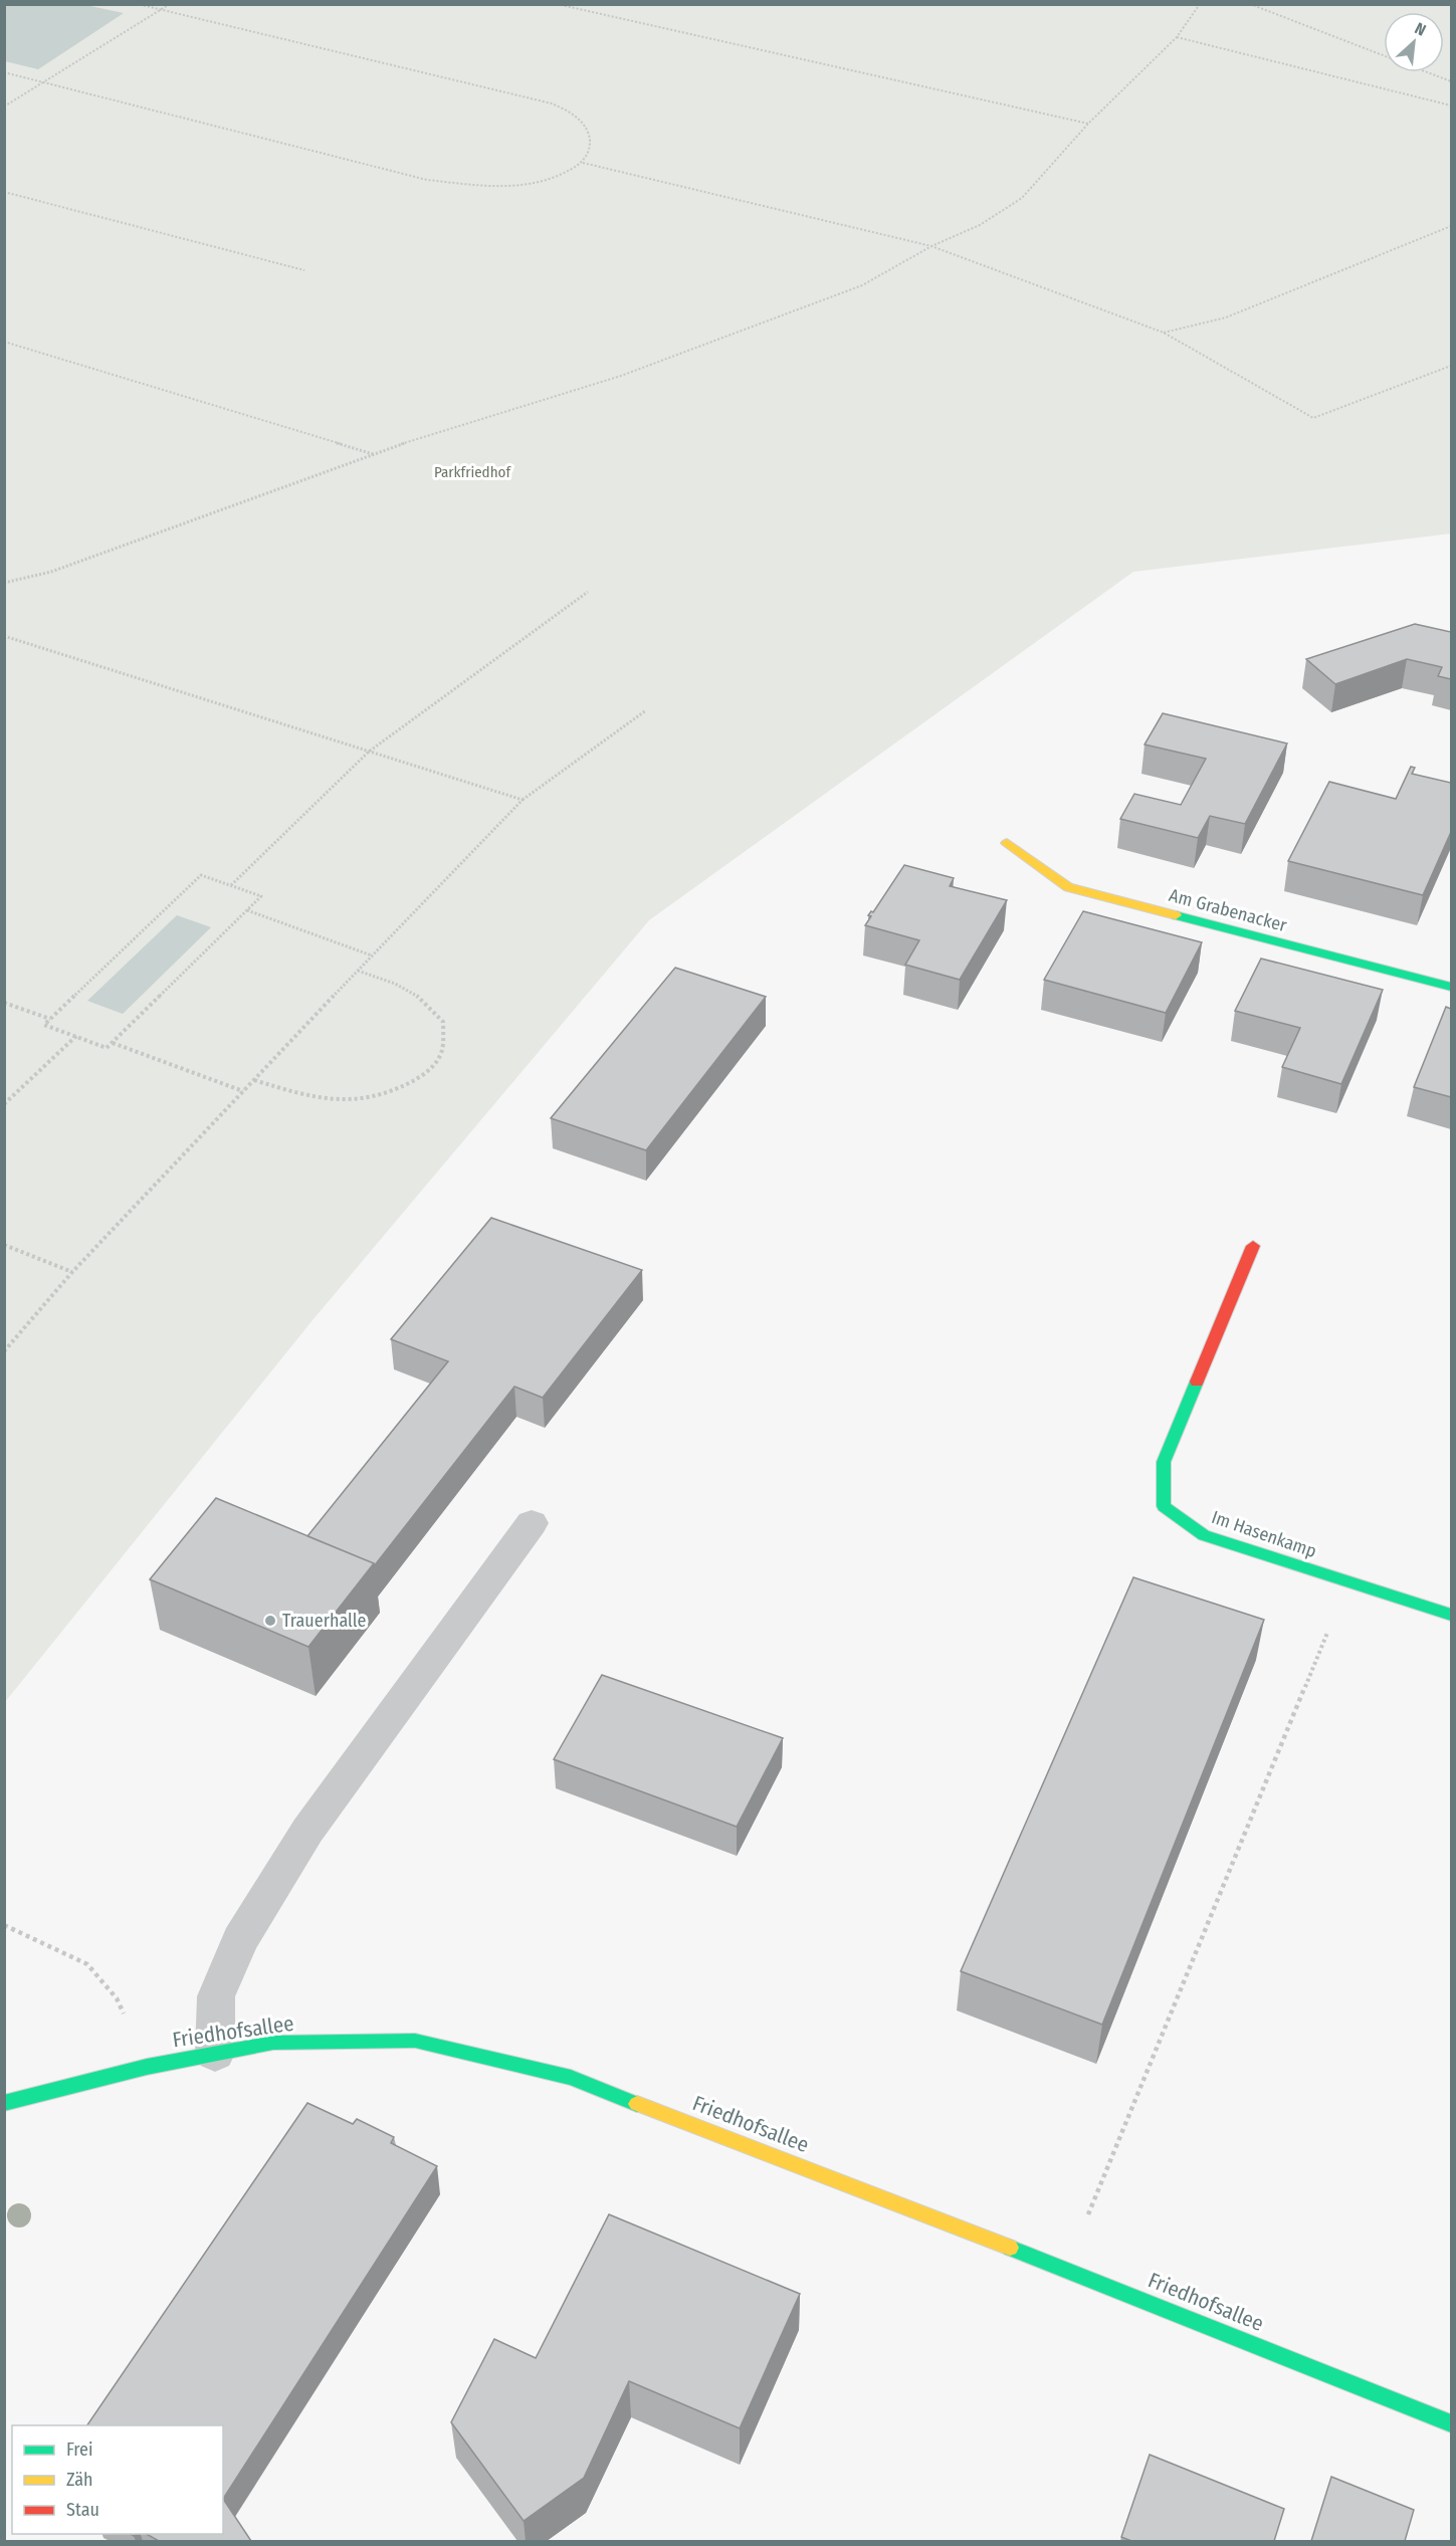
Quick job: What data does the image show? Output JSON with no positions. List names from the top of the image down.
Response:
{
  "streets": {
    "street": ["Am Grabenacker", "Im Hasenkamp", "Friedhofsallee"]
  },
  "parks": ["Parkfriedhof"],
  "places": ["Trauerhalle"],
  "legend": ["Frei", "Zäh", "Stau"],
  "north": "top right"
}
